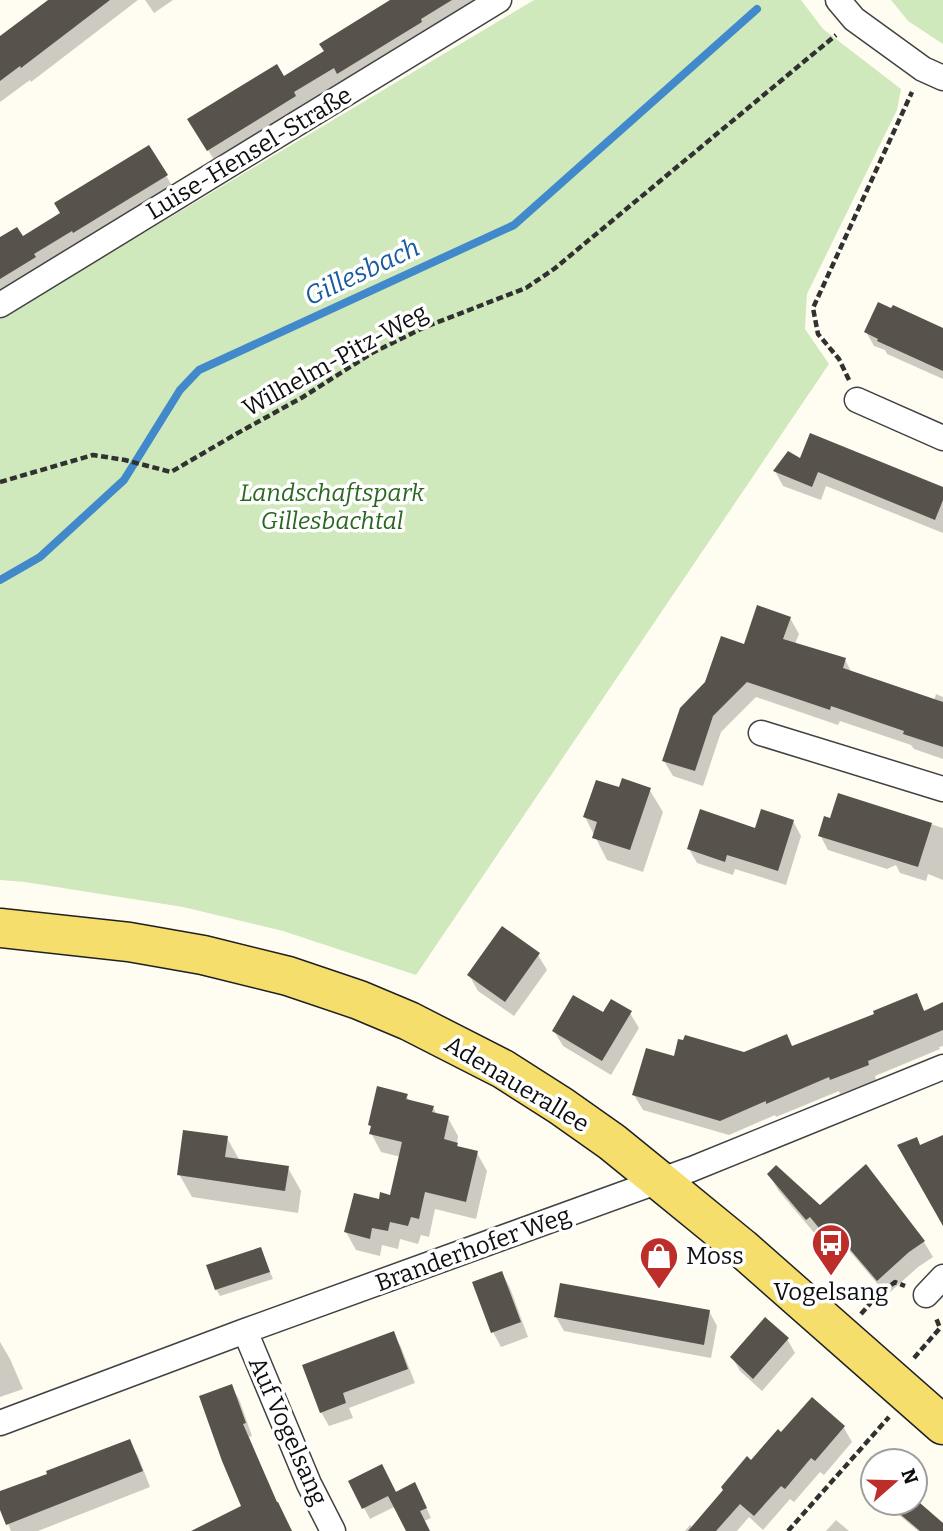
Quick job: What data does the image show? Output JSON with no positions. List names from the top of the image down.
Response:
{
  "streets": {
    "main road": ["Adenauerallee"],
    "street": ["Luise-Hensel-Straße", "Branderhofer Weg", "Auf Vogelsang"],
    "path": ["Wilhelm-Pitz-Weg"]
  },
  "crossings": [
    ["Adenauerallee", "Branderhofer Weg"],
    ["Branderhofer Weg", "Auf Vogelsang"]
  ],
  "water": ["Gillesbach"],
  "parks": ["Landschaftspark Gillesbachtal"],
  "places": {
    "bus stop": ["Vogelsang"],
    "shop": ["Moss"]
  },
  "north": "right"
}
